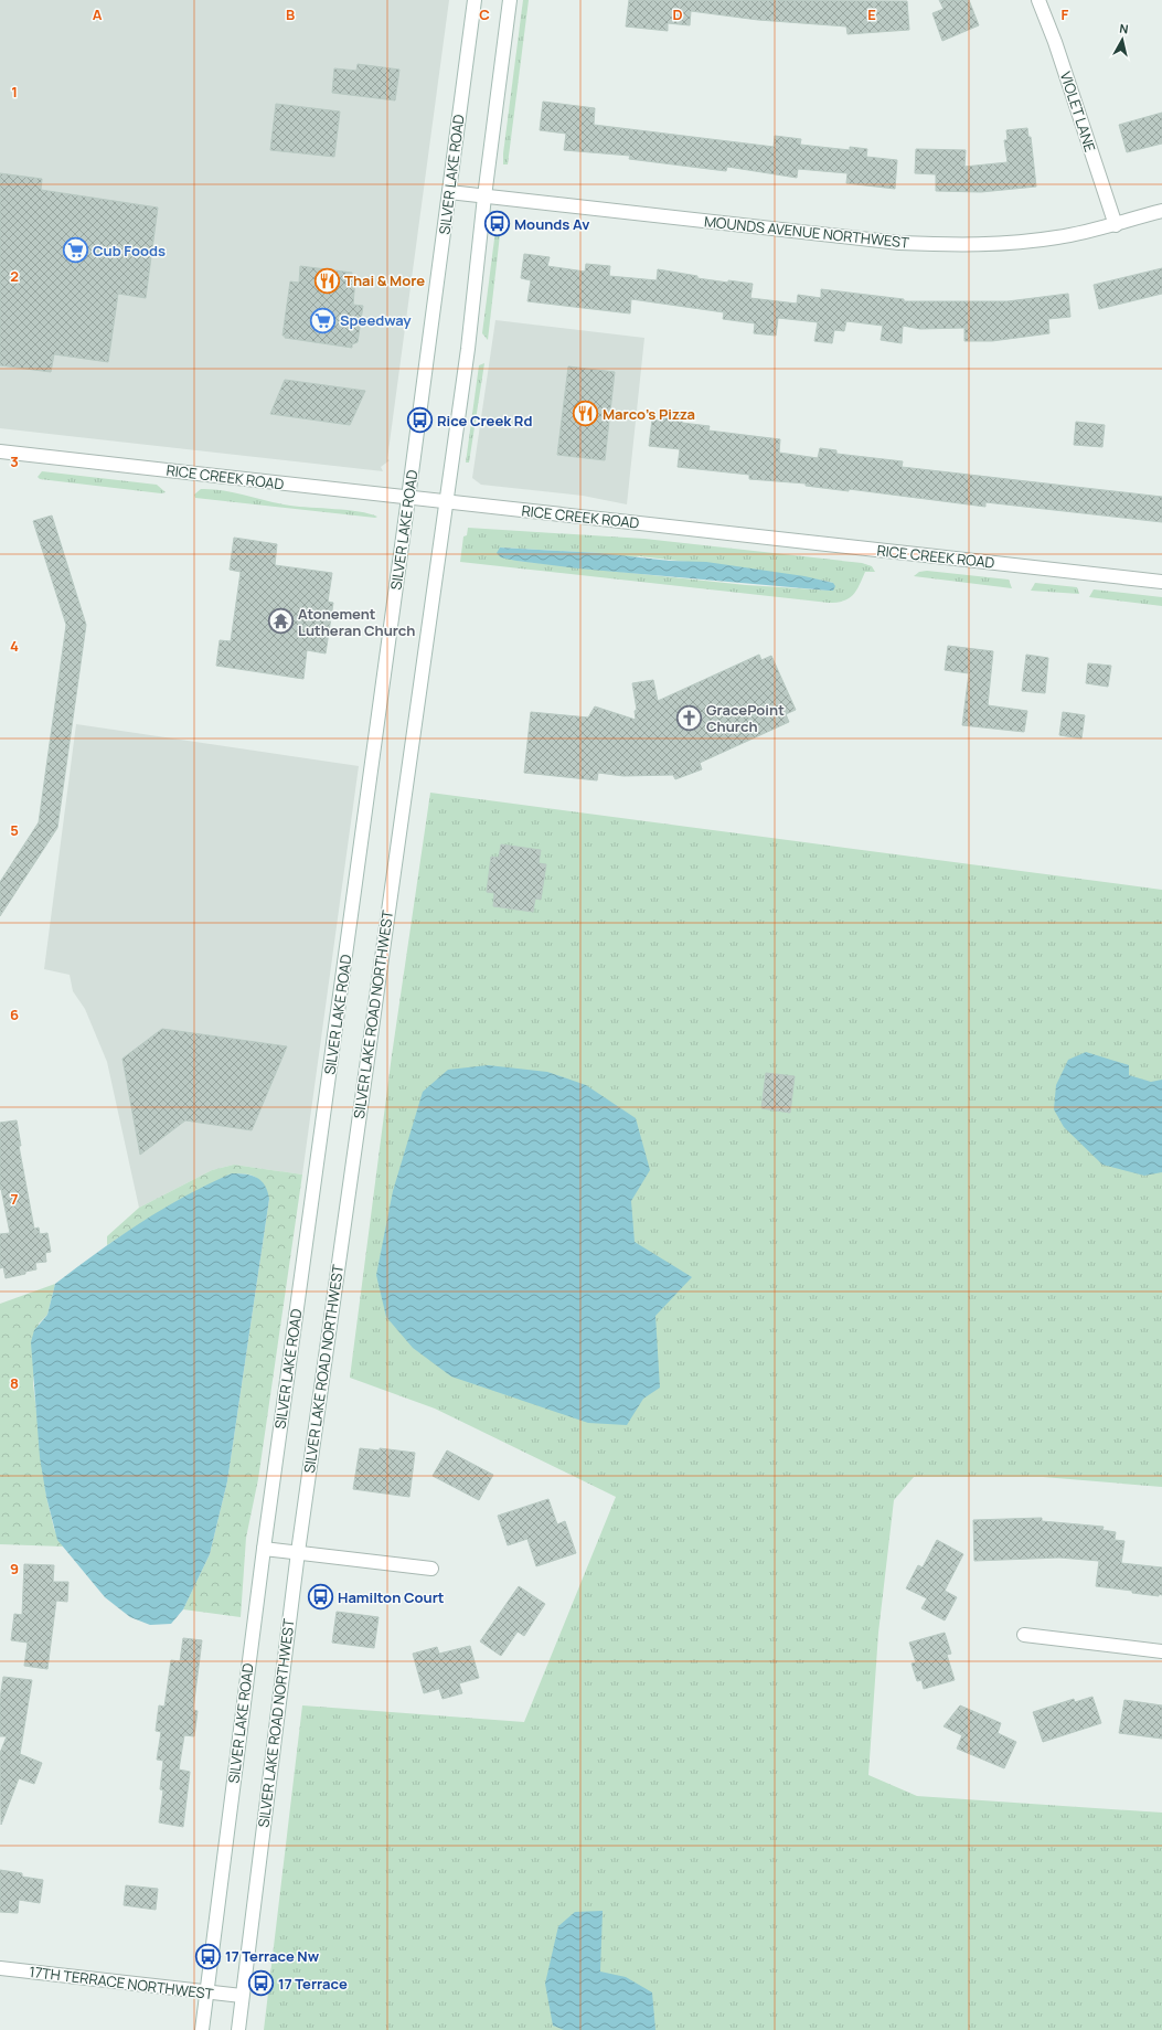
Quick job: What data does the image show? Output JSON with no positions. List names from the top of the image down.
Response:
{
  "streets": {
    "main road": [
      "VIOLET LANE",
      "SILVER LAKE ROAD",
      "MOUNDS AVENUE NORTHWEST",
      "RICE CREEK ROAD",
      "SILVER LAKE ROAD NORTHWEST",
      "17TH TERRACE NORTHWEST"
    ]
  },
  "crossings": [
    ["VIOLET LANE", "MOUNDS AVENUE NORTHWEST"],
    ["SILVER LAKE ROAD", "MOUNDS AVENUE NORTHWEST"],
    ["SILVER LAKE ROAD", "RICE CREEK ROAD"],
    ["SILVER LAKE ROAD", "17TH TERRACE NORTHWEST"],
    ["MOUNDS AVENUE NORTHWEST", "SILVER LAKE ROAD NORTHWEST"],
    ["RICE CREEK ROAD", "SILVER LAKE ROAD NORTHWEST"],
    ["SILVER LAKE ROAD NORTHWEST", "17TH TERRACE NORTHWEST"]
  ],
  "places": {
    "bus stop": [
      "Mounds Av",
      "Rice Creek Rd",
      "Hamilton Court",
      "17 Terrace Nw",
      "17 Terrace"
    ],
    "supermarket": ["Cub Foods", "Speedway"],
    "restaurant": ["Thai & More", "Marco's Pizza"],
    "temple": ["Atonement Lutheran Church"],
    "church": ["GracePoint Church"]
  },
  "north": "top",
  "grid": {
    "columns": [
      "A",
      "B",
      "C",
      "D",
      "E",
      "F"
    ],
    "rows": [
      "1",
      "2",
      "3",
      "4",
      "5",
      "6",
      "7",
      "8",
      "9"
    ]
  }
}
